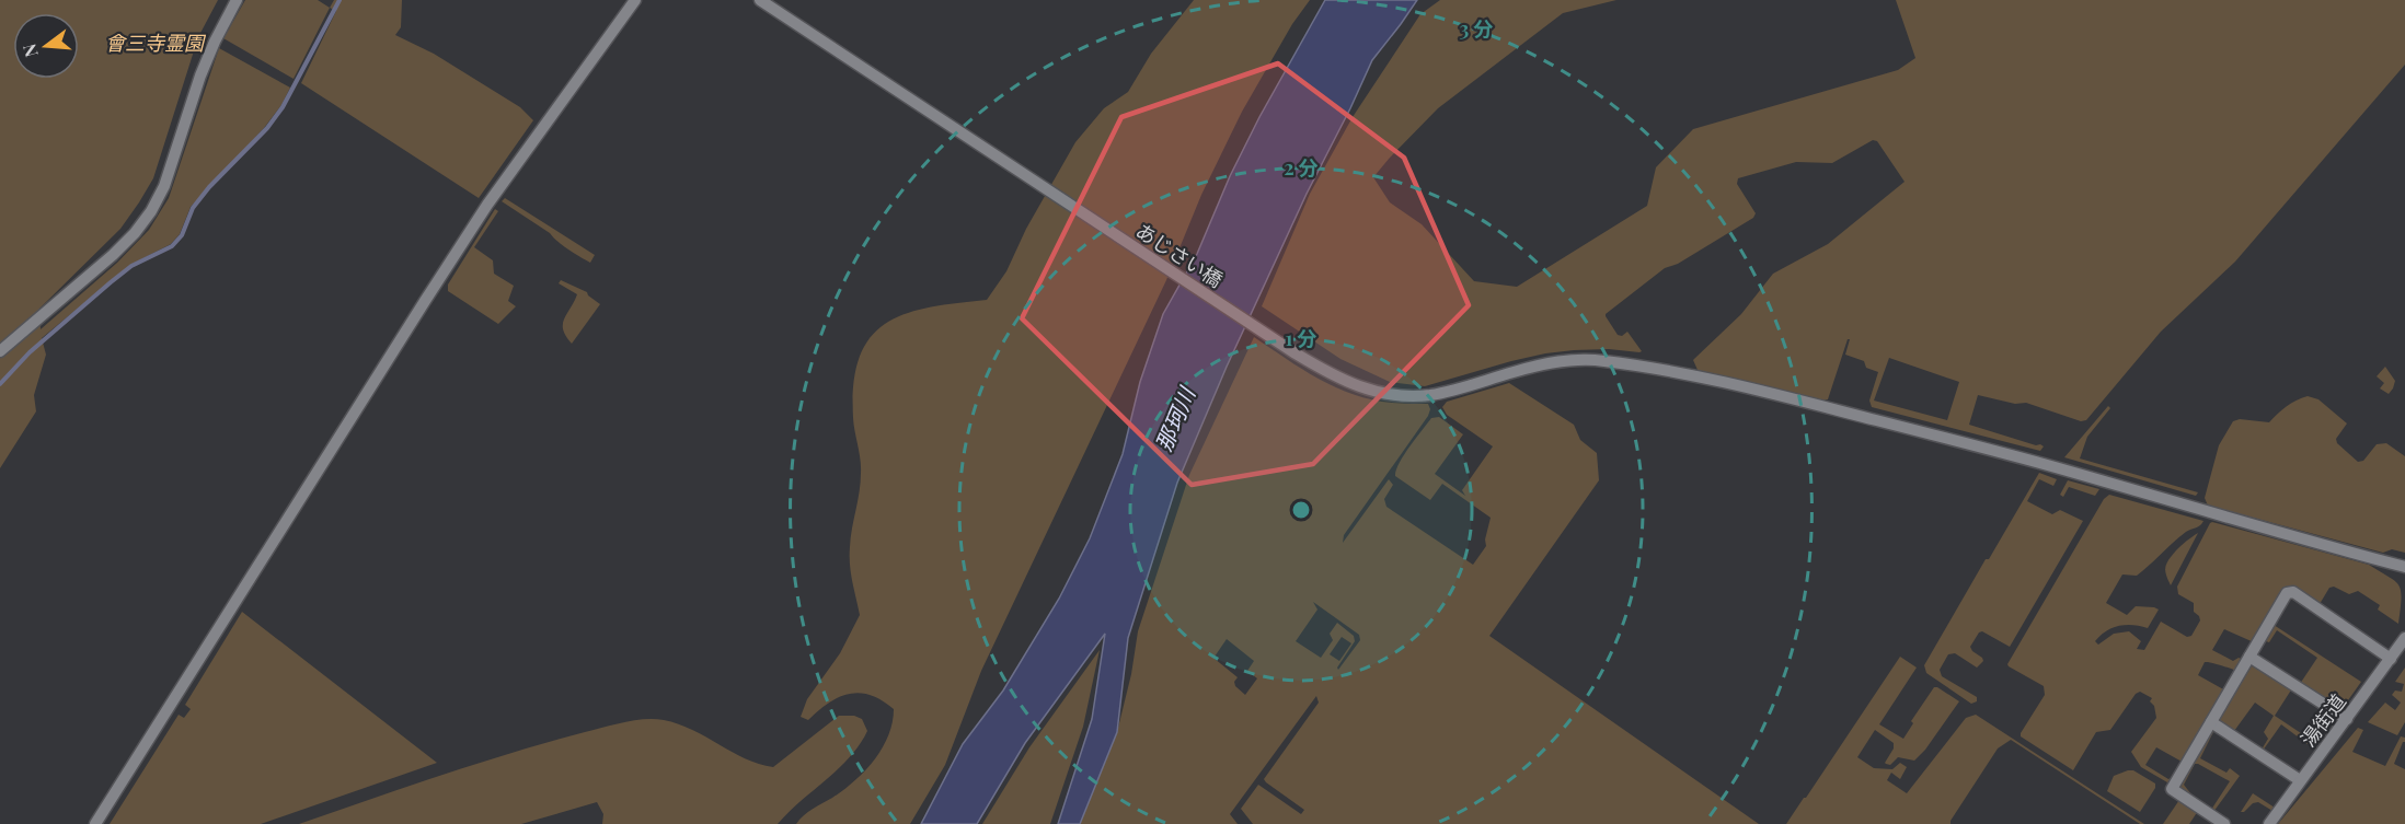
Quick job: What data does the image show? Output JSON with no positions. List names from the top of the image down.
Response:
{
  "streets": {
    "street": ["あじさい橋", "湯街道"]
  },
  "water": ["那珂川"],
  "parks": ["會三寺霊園"],
  "north": "left",
  "rings": ["3 分", "2 分", "1 分"]
}
